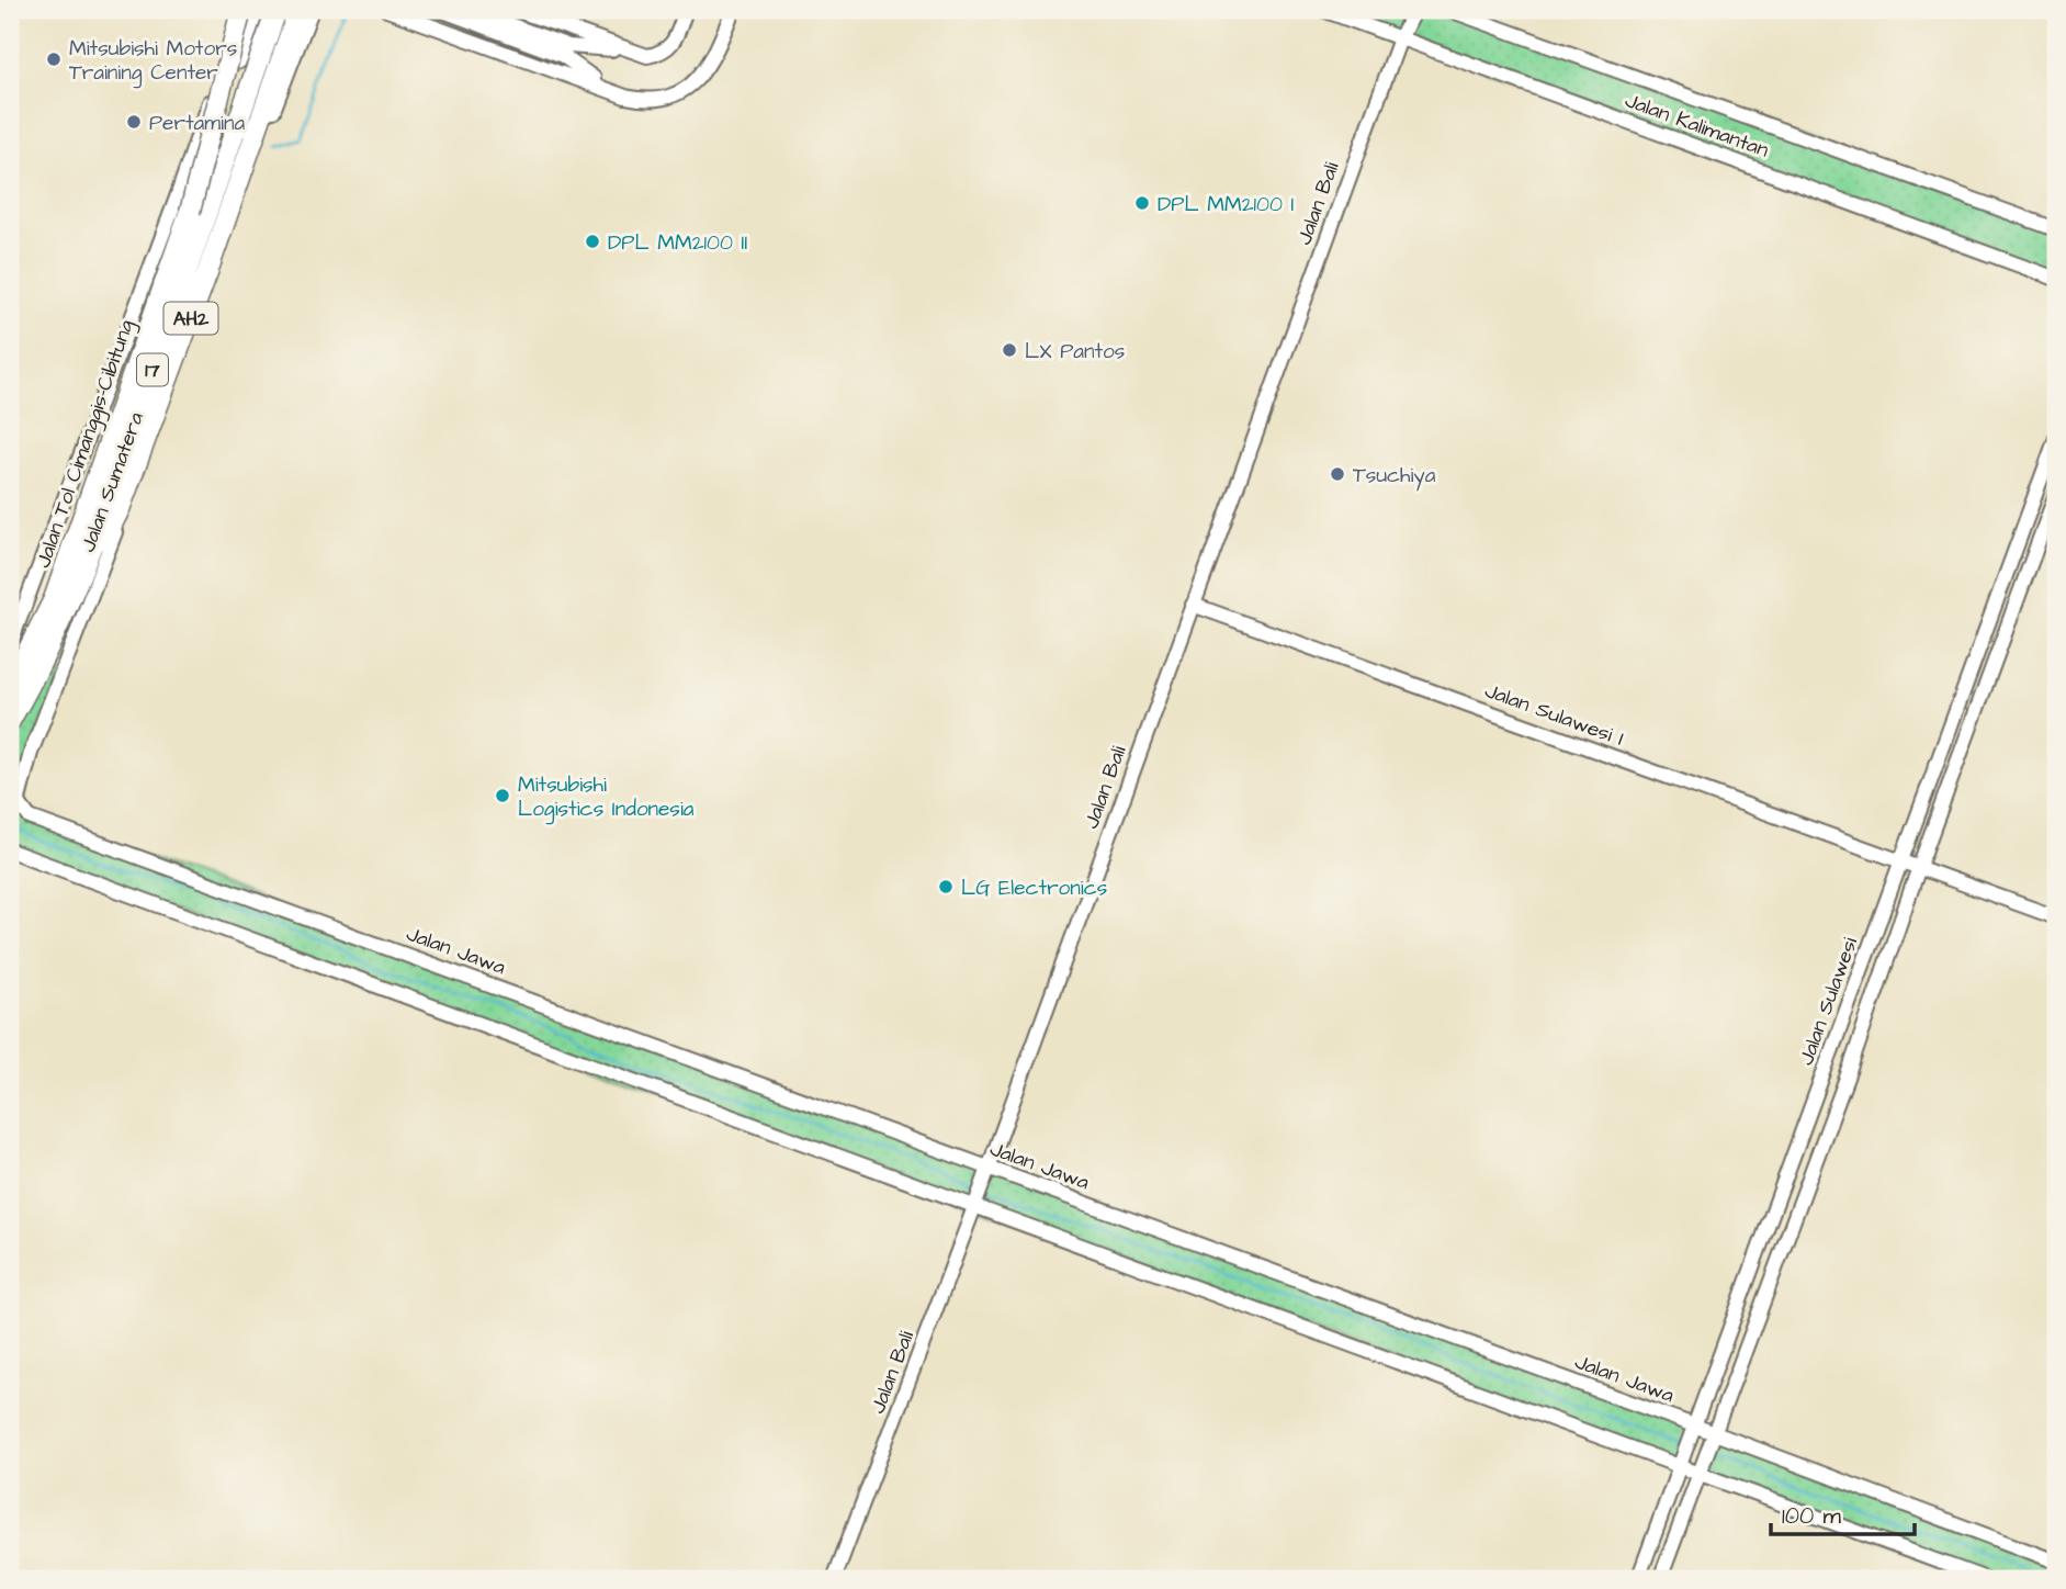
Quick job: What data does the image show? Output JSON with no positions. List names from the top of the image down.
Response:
{
  "streets": {
    "highway": ["AH2", "17", "Jalan Tol Cimanggis–Cibitung"],
    "street": [
      "Jalan Kalimantan",
      "Jalan Bali",
      "Jalan Sumatera",
      "Jalan Sulawesi I",
      "Jalan Jawa",
      "Jalan Sulawesi"
    ]
  },
  "crossings": [
    ["Jalan Kalimantan", "Jalan Bali"],
    ["Jalan Bali", "Jalan Sulawesi I"],
    ["Jalan Bali", "Jalan Jawa"],
    ["AH2", "Jalan Tol Cimanggis–Cibitung"],
    ["17", "Jalan Tol Cimanggis–Cibitung"],
    ["Jalan Sumatera", "Jalan Jawa"],
    ["Jalan Sulawesi I", "Jalan Sulawesi"],
    ["Jalan Jawa", "Jalan Sulawesi"]
  ],
  "places": [
    "Mitsubishi Motors Training Center",
    "Pertamina",
    "DPL MM2100 I",
    "DPL MM2100 II",
    "LX Pantos",
    "Tsuchiya",
    "Mitsubishi Logistics Indonesia",
    "LG Electronics"
  ],
  "scale_bar": "100 m"
}
